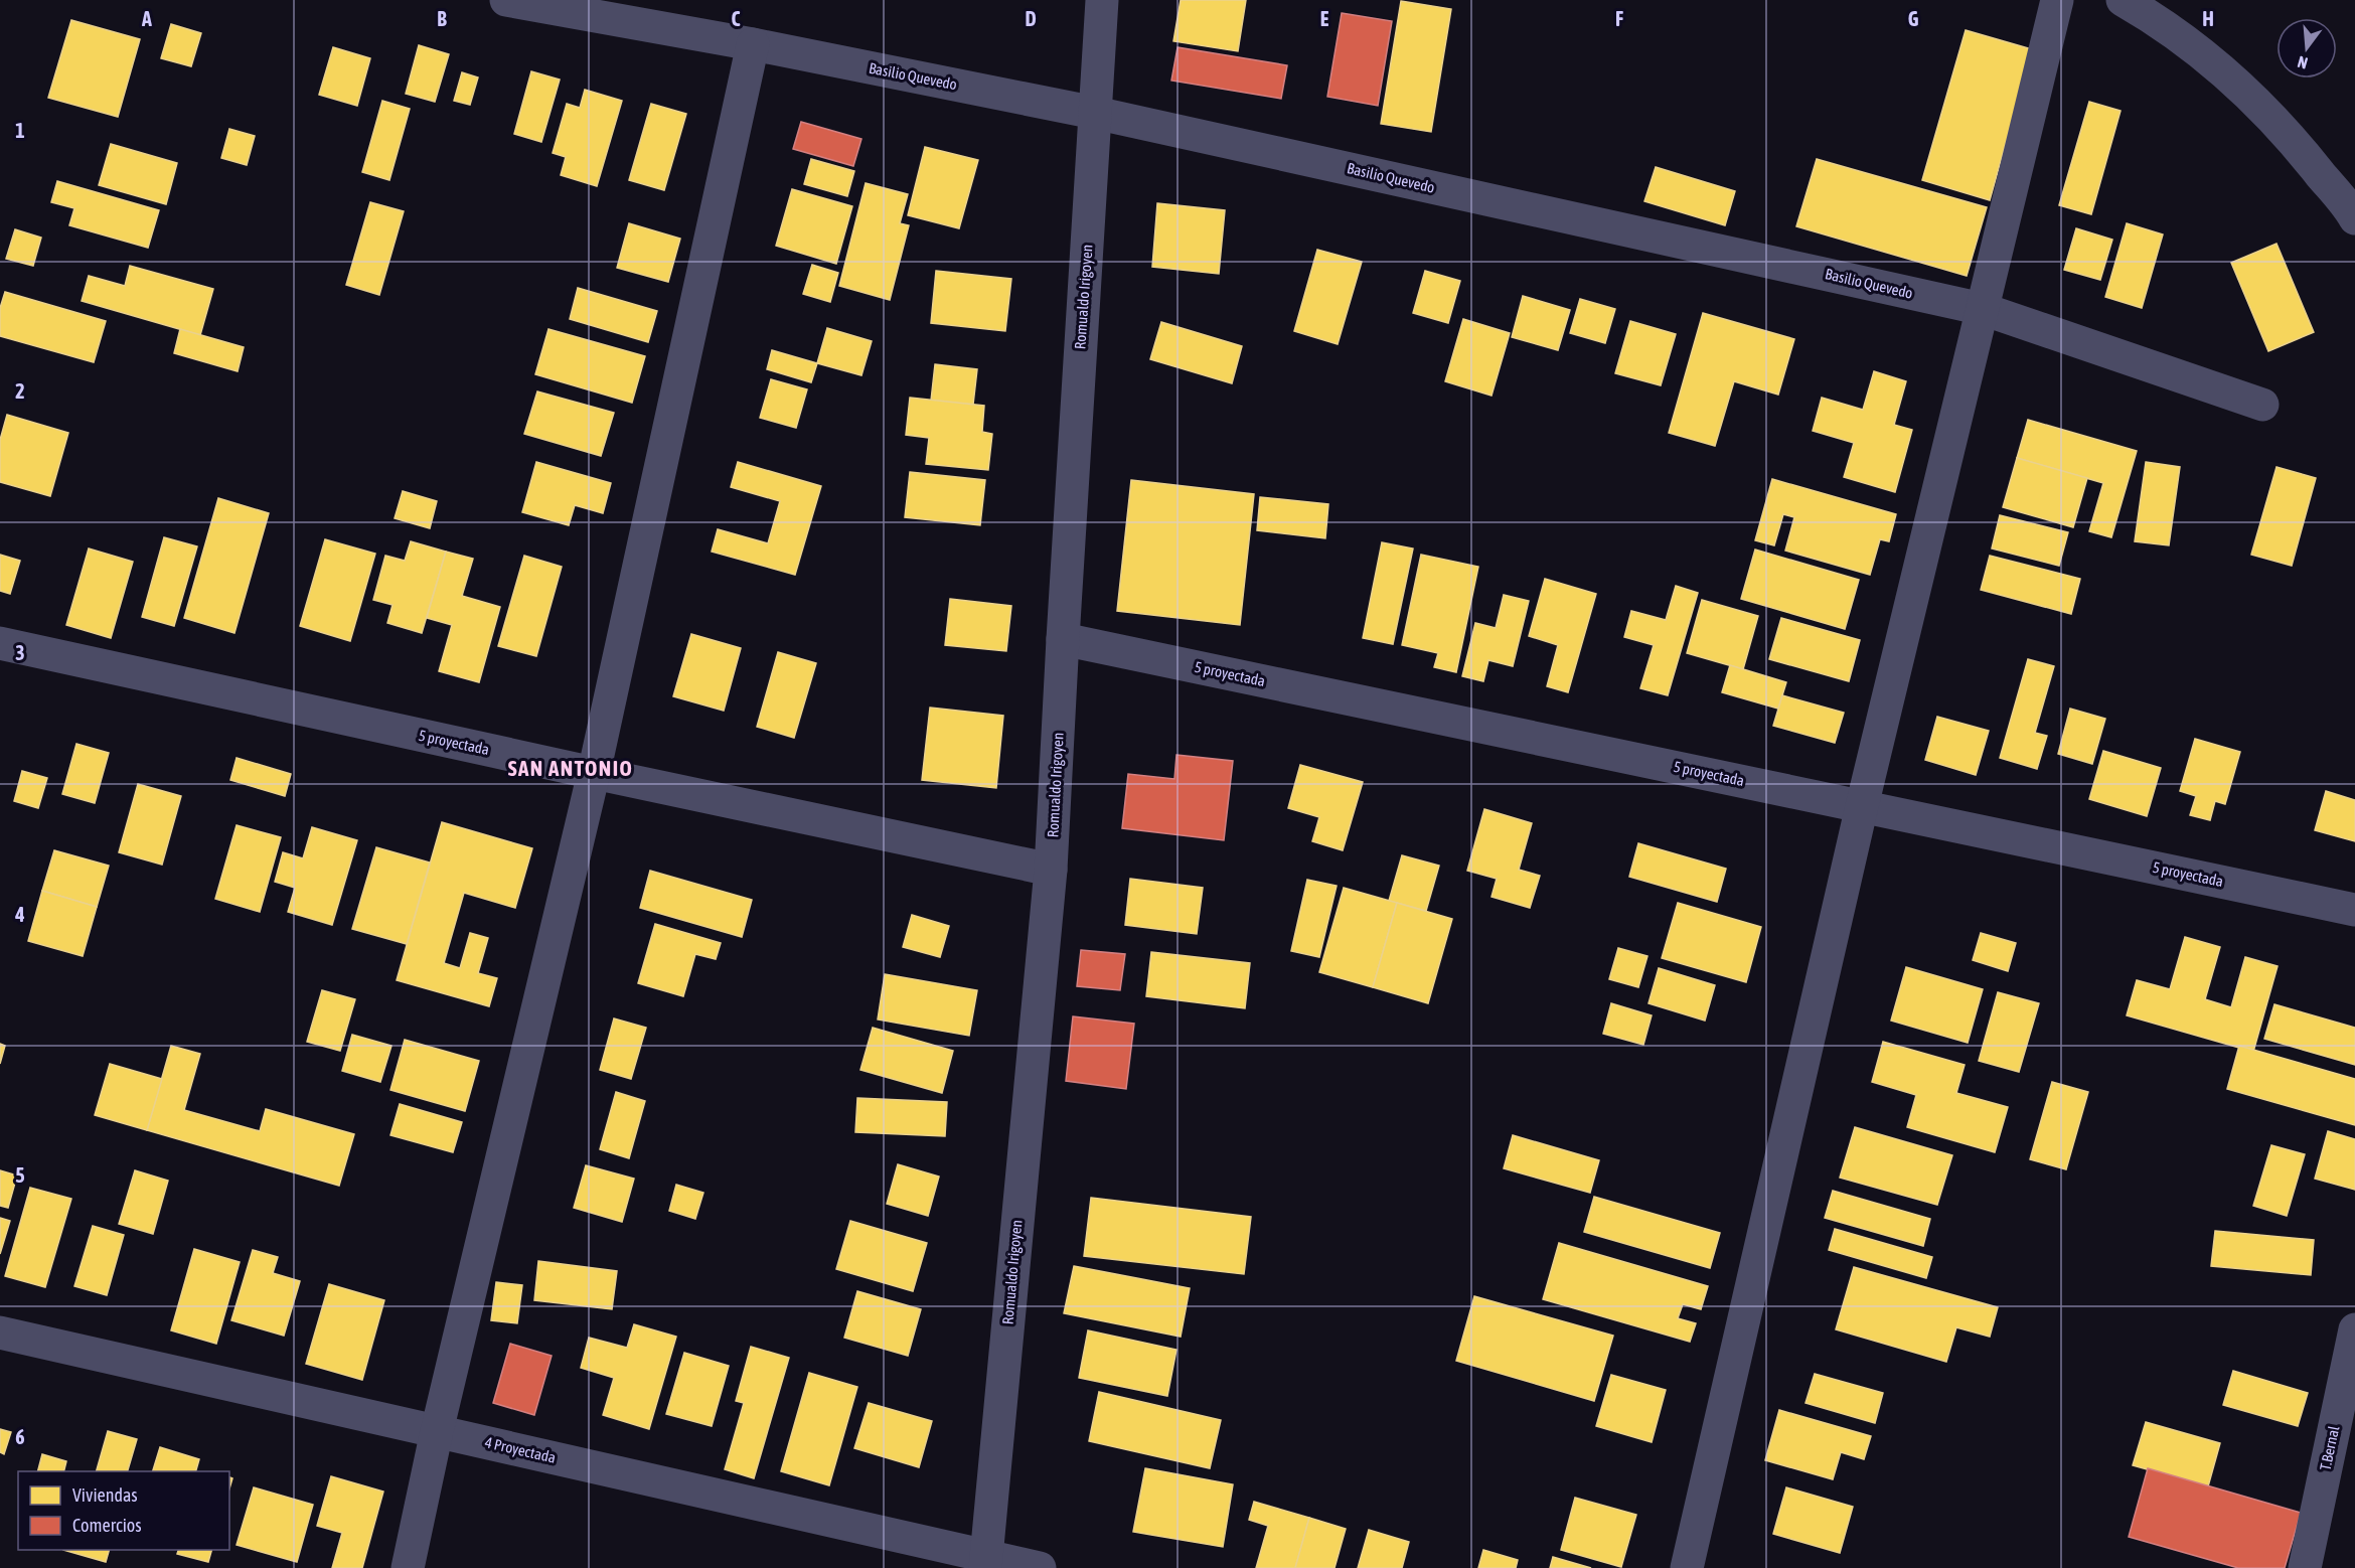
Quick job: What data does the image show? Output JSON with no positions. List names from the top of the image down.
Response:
{
  "streets": {
    "street": [
      "Basilio Quevedo",
      "Romualdo Irigoyen",
      "5 proyectada",
      "T.Bernal",
      "4 Proyectada"
    ]
  },
  "crossings": [
    ["Basilio Quevedo", "Romualdo Irigoyen"],
    ["Romualdo Irigoyen", "5 proyectada"],
    ["Romualdo Irigoyen", "4 Proyectada"]
  ],
  "districts": ["SAN ANTONIO"],
  "legend": ["Viviendas", "Comercios"],
  "north": "bottom",
  "grid": {
    "columns": [
      "A",
      "B",
      "C",
      "D",
      "E",
      "F",
      "G",
      "H"
    ],
    "rows": [
      "1",
      "2",
      "3",
      "4",
      "5",
      "6"
    ]
  }
}
